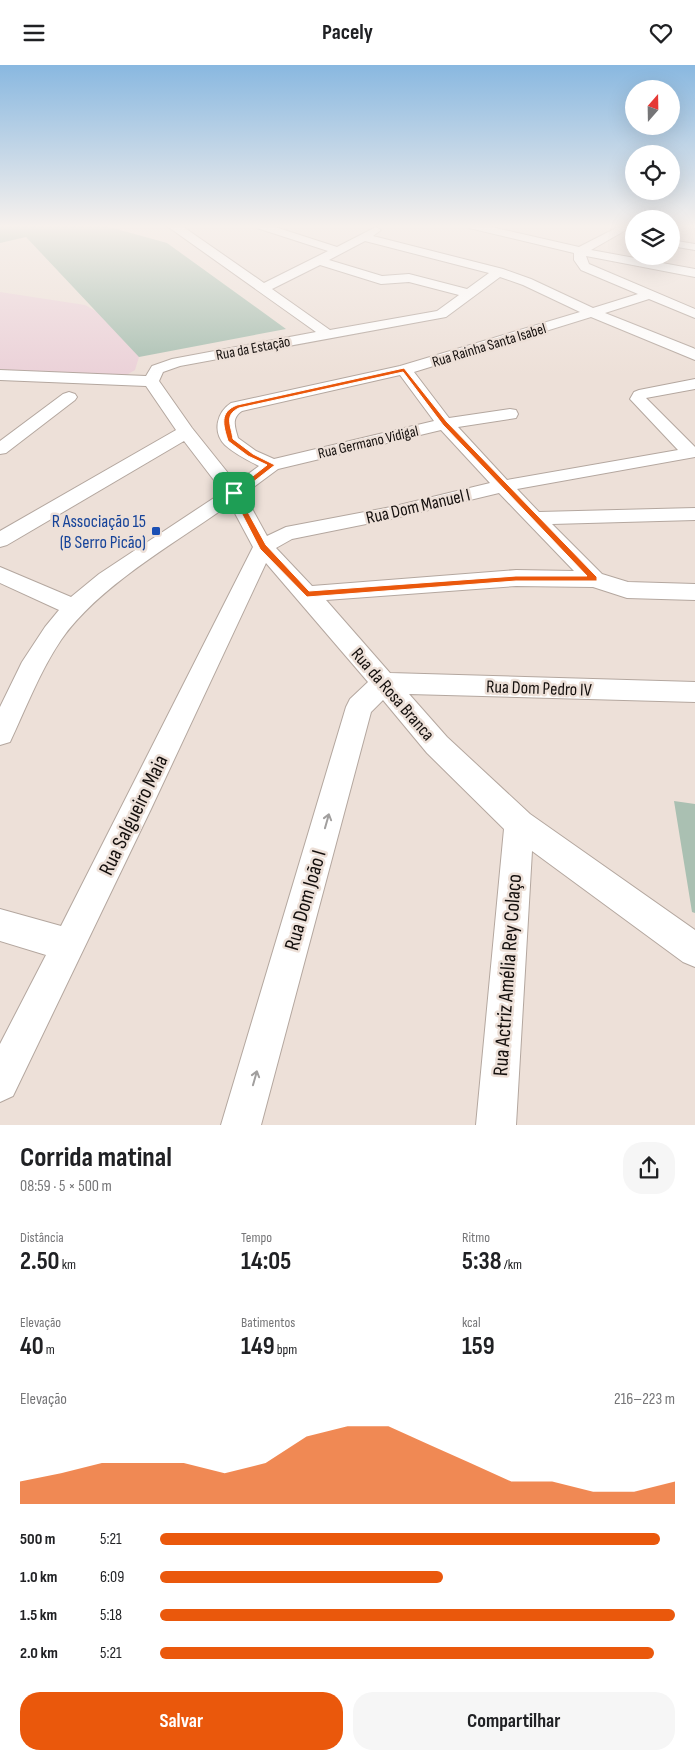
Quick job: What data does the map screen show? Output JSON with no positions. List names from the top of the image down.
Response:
{
  "streets": {
    "street": [
      "Rua Rainha Santa Isabel",
      "Rua da Estação",
      "Rua Germano Vidigal",
      "Rua Dom Manuel I",
      "Rua Dom Pedro IV",
      "Rua da Rosa Branca",
      "Rua Salgueiro Maia",
      "Rua Dom João I",
      "Rua Actriz Amélia Rey Colaço"
    ]
  },
  "crossings": [
    ["Rua Rainha Santa Isabel", "Rua Germano Vidigal"],
    ["Rua da Estação", "Rua da Rosa Branca"],
    ["Rua Germano Vidigal", "Rua da Rosa Branca"],
    ["Rua Dom Manuel I", "Rua da Rosa Branca"],
    ["Rua Dom Manuel I", "Rua Salgueiro Maia"],
    ["Rua Dom Pedro IV", "Rua da Rosa Branca"],
    ["Rua Dom Pedro IV", "Rua Dom João I"],
    ["Rua da Rosa Branca", "Rua Salgueiro Maia"],
    ["Rua da Rosa Branca", "Rua Dom João I"],
    ["Rua da Rosa Branca", "Rua Actriz Amélia Rey Colaço"]
  ],
  "one_way": ["Rua Dom João I"],
  "places": {
    "transit": ["R Associação 15 (B Serro Picão)"]
  },
  "north": "top",
  "page": {
    "header": "Pacely",
    "heading": ["Corrida matinal", "08:59 · 5 × 500 m"],
    "stats": [
      ["Distância", "2.50 km"],
      ["Tempo", "14:05"],
      ["Ritmo", "5:38 /km"],
      ["Elevação", "40 m"],
      ["Batimentos", "149 bpm"],
      ["kcal", "159"]
    ],
    "chart": ["Elevação", "216–223 m"],
    "list": [
      {
        "name": "500 m",
        "note": "5:21"
      },
      {
        "name": "1.0 km",
        "note": "6:09"
      },
      {
        "name": "1.5 km",
        "note": "5:18"
      },
      {
        "name": "2.0 km",
        "note": "5:21"
      }
    ],
    "buttons": ["Salvar", "Compartilhar"]
  }
}
